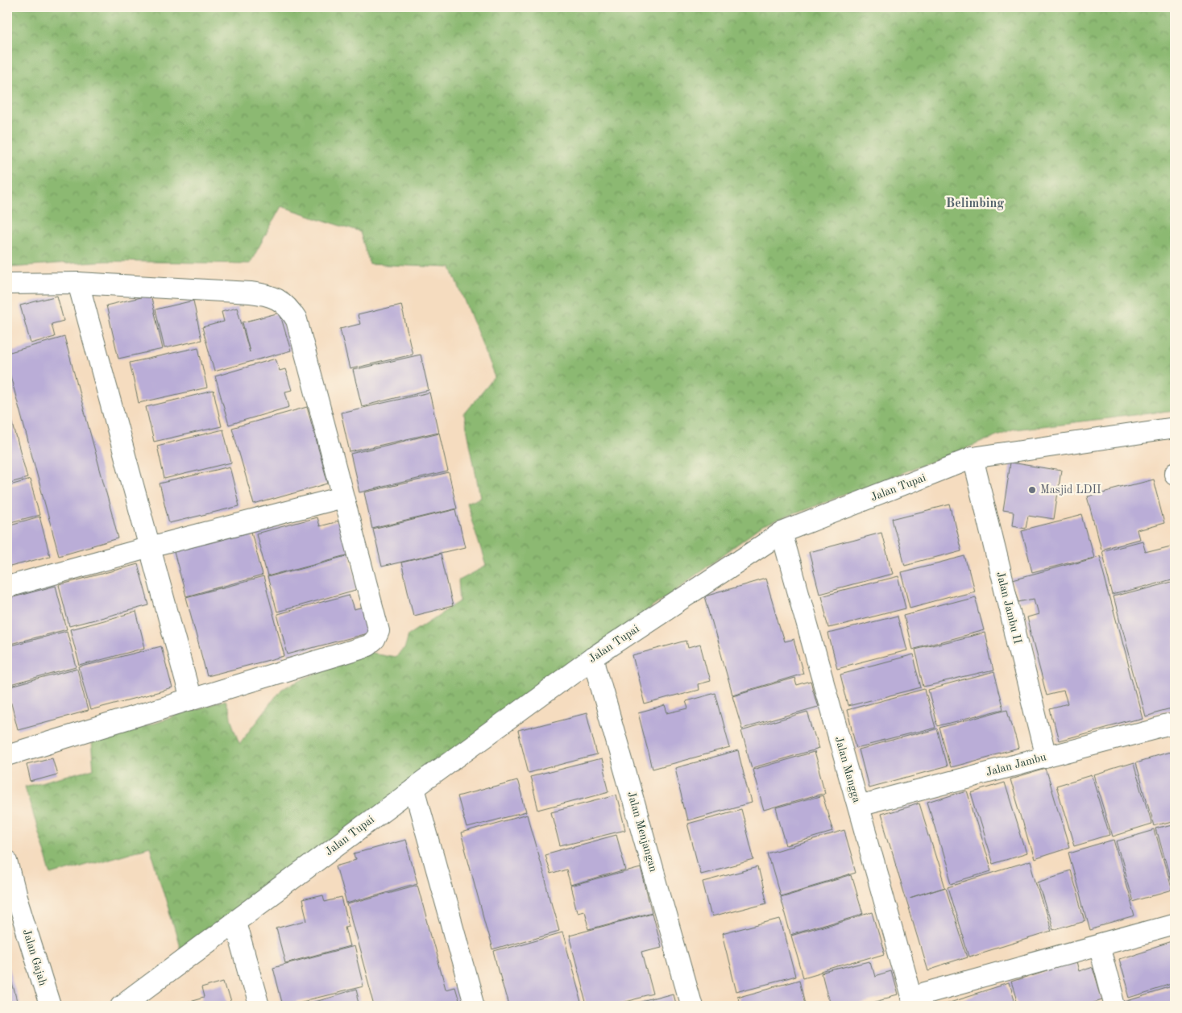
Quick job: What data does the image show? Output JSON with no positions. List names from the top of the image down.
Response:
{
  "streets": {
    "street": [
      "Jalan Tupai",
      "Jalan Jambu II",
      "Jalan Jambu",
      "Jalan Mangga",
      "Jalan Menjangan",
      "Jalan Gajah"
    ]
  },
  "crossings": [
    ["Jalan Tupai", "Jalan Jambu II"],
    ["Jalan Tupai", "Jalan Mangga"],
    ["Jalan Tupai", "Jalan Menjangan"],
    ["Jalan Jambu II", "Jalan Jambu"],
    ["Jalan Jambu", "Jalan Mangga"]
  ],
  "districts": ["Belimbing"],
  "places": ["Masjid LDII"]
}
